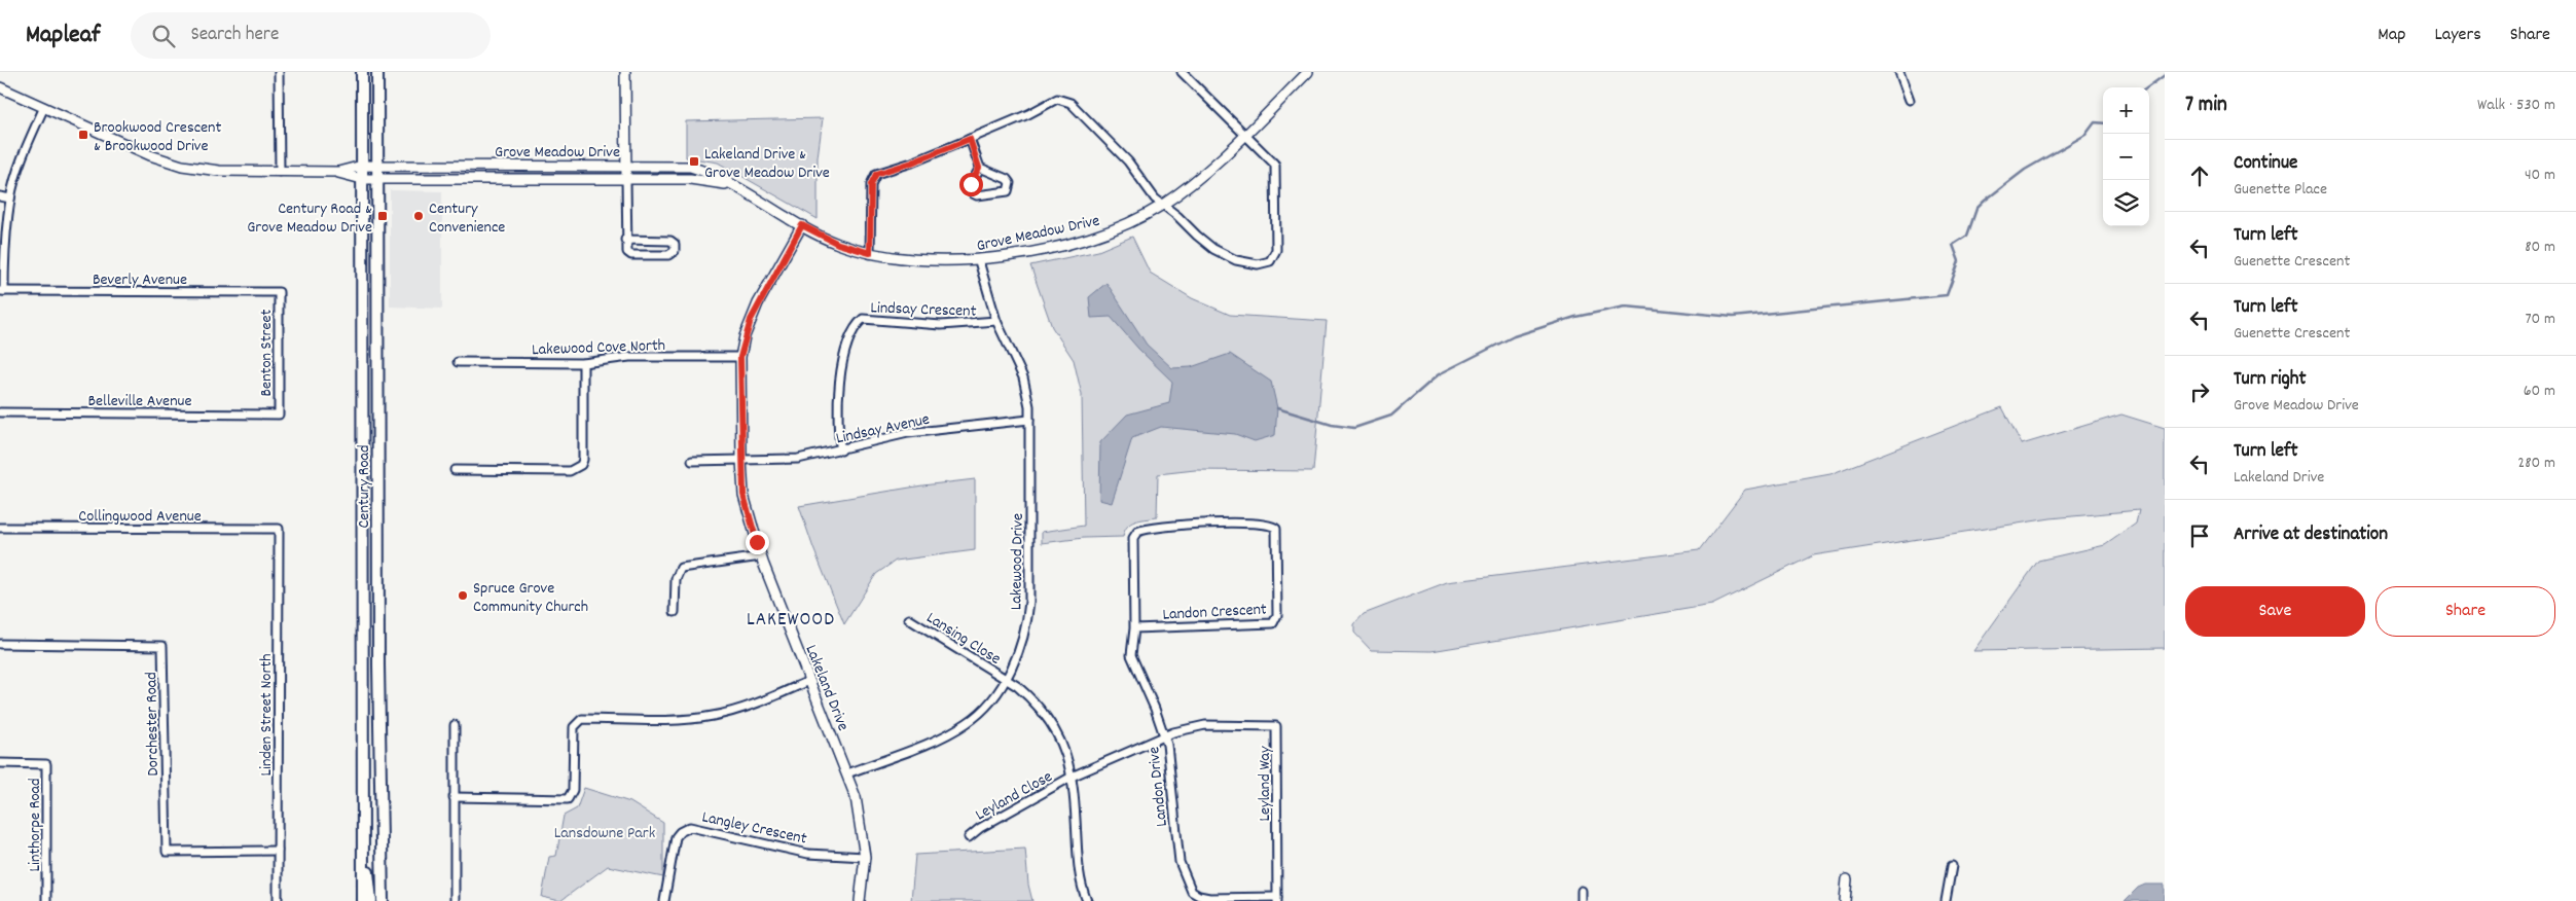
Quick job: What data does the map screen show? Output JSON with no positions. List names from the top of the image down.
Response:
{
  "streets": {
    "main road": ["Century Road"],
    "street": [
      "Grove Meadow Drive",
      "Beverly Avenue",
      "Lindsay Crescent",
      "Lakewood Cove North",
      "Benton Street",
      "Belleville Avenue",
      "Lindsay Avenue",
      "Collingwood Avenue",
      "Lakewood Drive",
      "Landon Crescent",
      "Lansing Close",
      "Lakeland Drive",
      "Linden Street North",
      "Dorchester Road",
      "Leyland Way",
      "Landon Drive",
      "Leyland Close",
      "Linthorpe Road",
      "Langley Crescent"
    ]
  },
  "crossings": [
    ["Grove Meadow Drive", "Century Road"],
    ["Grove Meadow Drive", "Lakewood Drive"],
    ["Grove Meadow Drive", "Lakeland Drive"],
    ["Beverly Avenue", "Benton Street"],
    ["Lindsay Crescent", "Lindsay Avenue"],
    ["Lindsay Crescent", "Lakewood Drive"],
    ["Lakewood Cove North", "Lakeland Drive"],
    ["Benton Street", "Belleville Avenue"],
    ["Lindsay Avenue", "Lakewood Drive"],
    ["Lindsay Avenue", "Lakeland Drive"],
    ["Collingwood Avenue", "Linden Street North"],
    ["Lakewood Drive", "Lansing Close"],
    ["Lakewood Drive", "Lakeland Drive"],
    ["Landon Crescent", "Landon Drive"],
    ["Lansing Close", "Leyland Way"],
    ["Lansing Close", "Leyland Close"],
    ["Lakeland Drive", "Langley Crescent"],
    ["Linden Street North", "Dorchester Road"],
    ["Leyland Way", "Landon Drive"],
    ["Leyland Way", "Leyland Close"]
  ],
  "districts": ["LAKEWOOD"],
  "parks": ["Lansdowne Park"],
  "places": {
    "transit": ["Brookwood Crescent & Brookwood Drive", "Lakeland Drive & Grove Meadow Drive", "Century Road & Grove Meadow Drive"],
    "other": ["Century Convenience", "Spruce Grove Community Church"]
  },
  "page": {
    "header": "Mapleaf",
    "search": "Search here",
    "nav": ["Map", "Layers", "Share"],
    "heading": ["7 min", "Walk · 530 m"],
    "map_buttons": ["+", "−"],
    "list": [
      ["Continue", "Guenette Place", "40 m"],
      ["Turn left", "Guenette Crescent", "80 m"],
      ["Turn left", "Guenette Crescent", "70 m"],
      ["Turn right", "Grove Meadow Drive", "60 m"],
      ["Turn left", "Lakeland Drive", "280 m"],
      "Arrive at destination"
    ],
    "buttons": ["Save", "Share"]
  }
}
